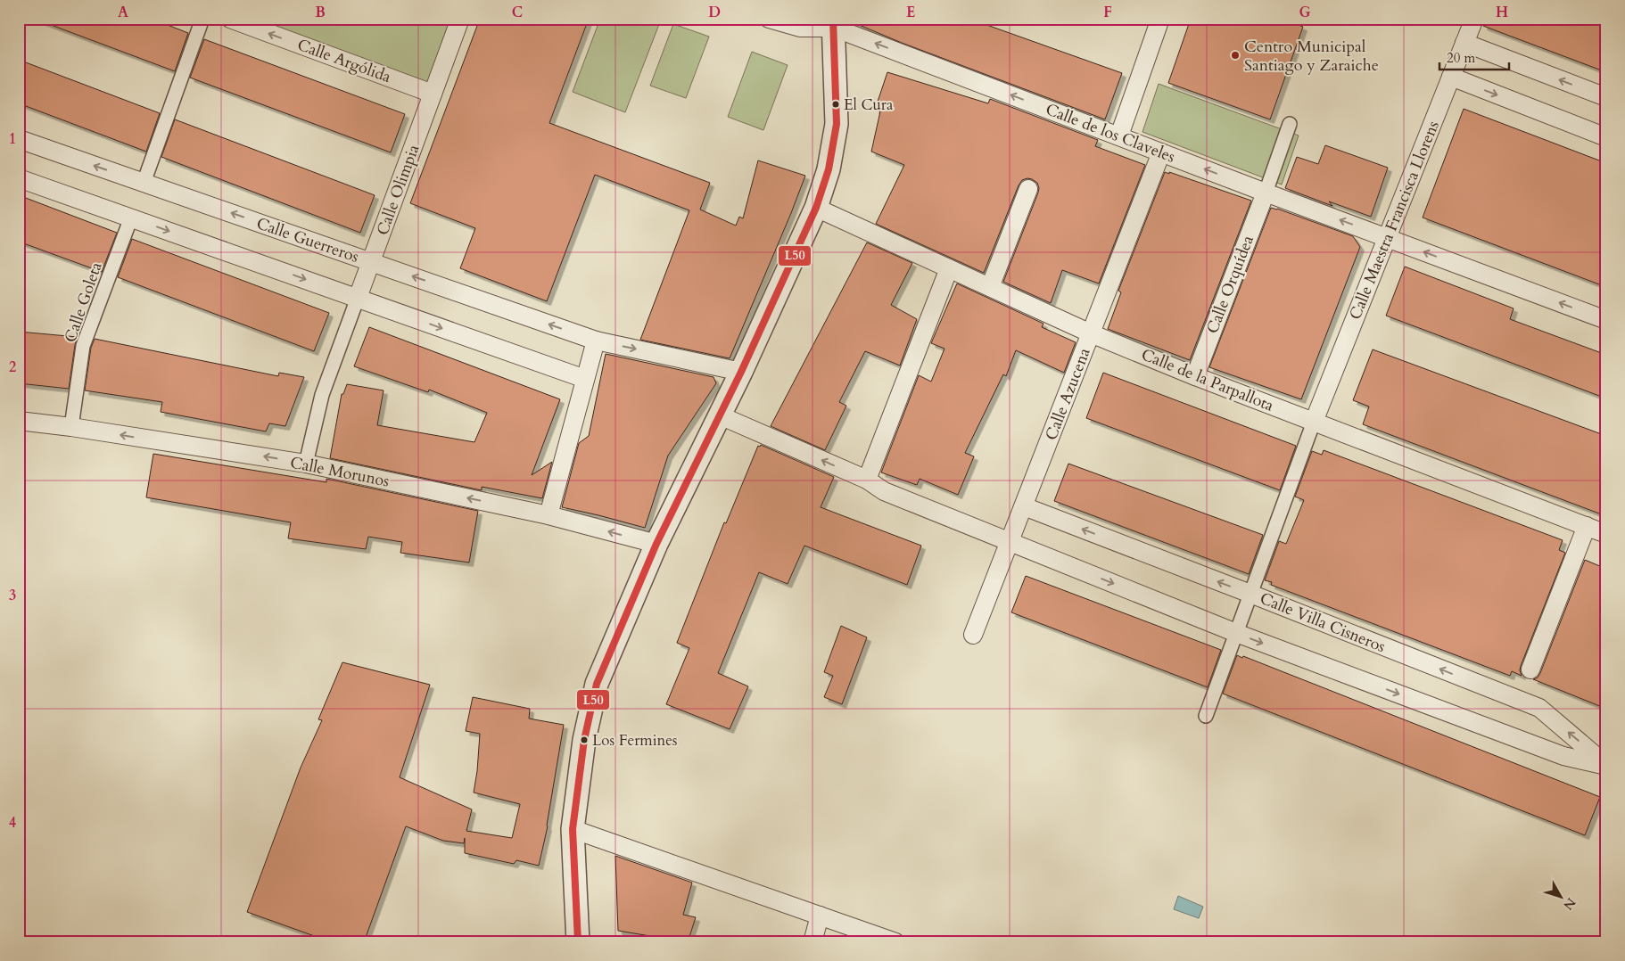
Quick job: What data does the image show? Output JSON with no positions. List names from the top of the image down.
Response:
{
  "streets": {
    "street": [
      "Calle Argólida",
      "Calle de los Claveles",
      "Calle Olimpia",
      "Calle Maestra Francisca Llorens",
      "Calle Guerreros",
      "Calle Orquídea",
      "Calle Goleta",
      "Calle de la Parpallota",
      "Calle Azucena",
      "Calle Morunos",
      "Calle Villa Cisneros"
    ]
  },
  "crossings": [
    ["Calle Argólida", "Calle Olimpia"],
    ["Calle de los Claveles", "Calle Maestra Francisca Llorens"],
    ["Calle de los Claveles", "Calle Orquídea"],
    ["Calle de los Claveles", "Calle Azucena"],
    ["Calle Olimpia", "Calle Guerreros"],
    ["Calle Olimpia", "Calle Morunos"],
    ["Calle Maestra Francisca Llorens", "Calle de la Parpallota"],
    ["Calle Orquídea", "Calle de la Parpallota"],
    ["Calle Goleta", "Calle Morunos"],
    ["Calle de la Parpallota", "Calle Azucena"],
    ["Calle Azucena", "Calle Villa Cisneros"]
  ],
  "one_way": ["Calle Argólida", "Calle de los Claveles", "Calle Morunos"],
  "places": ["Centro Municipal Santiago y Zaraiche", "El Cura", "Los Fermines"],
  "lines": ["transit line L50"],
  "scale_bar": "20 m",
  "north": "bottom right",
  "grid": {
    "columns": [
      "A",
      "B",
      "C",
      "D",
      "E",
      "F",
      "G",
      "H"
    ],
    "rows": [
      "1",
      "2",
      "3",
      "4"
    ]
  }
}
